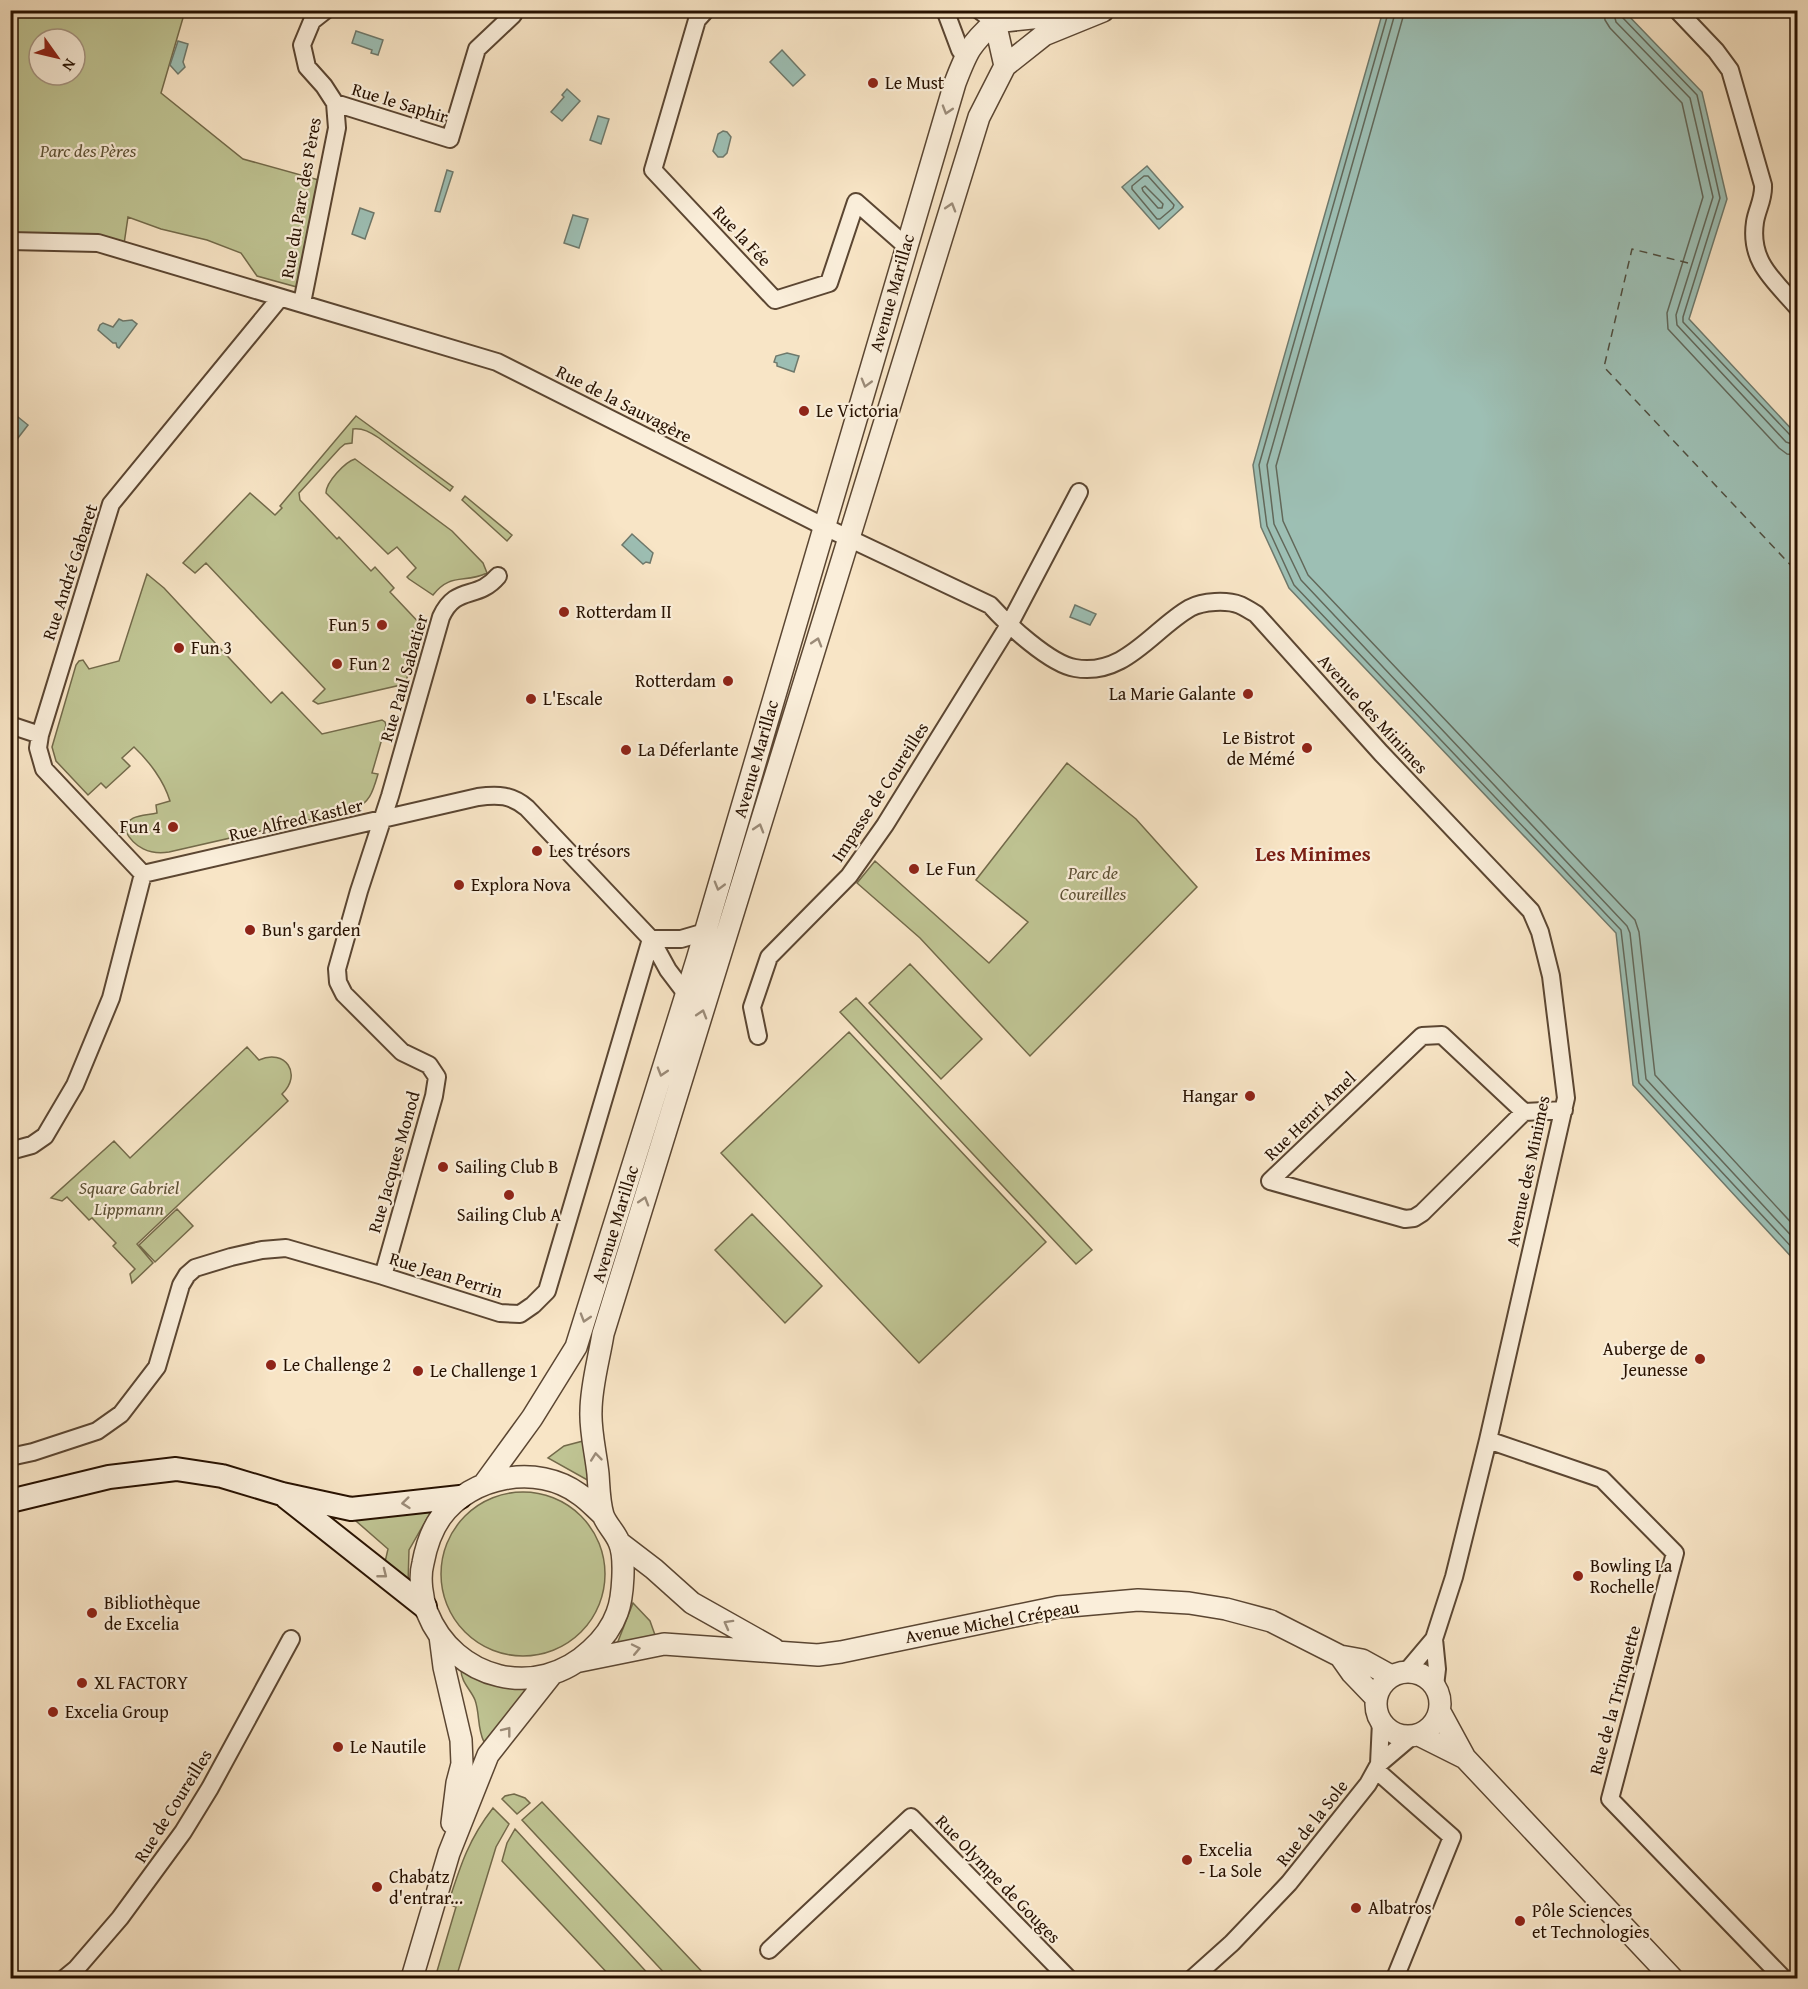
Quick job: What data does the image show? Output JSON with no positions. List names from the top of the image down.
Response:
{
  "streets": {
    "street": [
      "Rue le Saphir",
      "Rue du Parc des Pères",
      "Rue la Fée",
      "Avenue Marillac",
      "Rue de la Sauvagère",
      "Rue André Gabaret",
      "Rue Paul Sabatier",
      "Avenue des Minimes",
      "Impasse de Coureilles",
      "Rue Alfred Kastler",
      "Rue Henri Amel",
      "Rue Jacques Monod",
      "Rue Jean Perrin",
      "Avenue Michel Crépeau",
      "Rue de la Trinquette",
      "Rue de Coureilles",
      "Rue de la Sole",
      "Rue Olympe de Gouges"
    ]
  },
  "crossings": [
    ["Rue le Saphir", "Rue du Parc des Pères"],
    ["Rue du Parc des Pères", "Rue de la Sauvagère"],
    ["Rue la Fée", "Avenue Marillac"],
    ["Avenue Marillac", "Rue de la Sauvagère"],
    ["Avenue Marillac", "Rue Alfred Kastler"],
    ["Avenue Marillac", "Avenue Michel Crépeau"],
    ["Rue de la Sauvagère", "Rue André Gabaret"],
    ["Rue de la Sauvagère", "Avenue des Minimes"],
    ["Rue de la Sauvagère", "Impasse de Coureilles"],
    ["Rue André Gabaret", "Rue Alfred Kastler"],
    ["Rue Paul Sabatier", "Rue Alfred Kastler"],
    ["Rue Paul Sabatier", "Rue Jacques Monod"],
    ["Avenue des Minimes", "Avenue Michel Crépeau"],
    ["Avenue des Minimes", "Rue de la Trinquette"],
    ["Avenue des Minimes", "Rue de la Sole"],
    ["Rue Alfred Kastler", "Rue Jacques Monod"],
    ["Rue Alfred Kastler", "Rue Jean Perrin"],
    ["Rue Jacques Monod", "Rue Jean Perrin"],
    ["Avenue Michel Crépeau", "Rue de la Sole"]
  ],
  "districts": ["Les Minimes"],
  "parks": ["Parc des Pères", "Parc de Coureilles", "Square Gabriel Lippmann"],
  "places": [
    "Le Must",
    "Le Victoria",
    "Rotterdam II",
    "Fun 5",
    "Fun 3",
    "Fun 2",
    "Rotterdam",
    "La Marie Galante",
    "L'Escale",
    "Le Bistrot de Mémé",
    "La Déferlante",
    "Fun 4",
    "Les trésors",
    "Le Fun",
    "Explora Nova",
    "Bun's garden",
    "Hangar",
    "Sailing Club B",
    "Sailing Club A",
    "Auberge de Jeunesse",
    "Le Challenge 2",
    "Le Challenge 1",
    "Bowling La Rochelle",
    "Bibliothèque de Excelia",
    "XL FACTORY",
    "Excelia Group",
    "Le Nautile",
    "Excelia - La Sole",
    "Chabatz d'entrar...",
    "Albatros",
    "Pôle Sciences et Technologies"
  ],
  "north": "bottom right"
}
